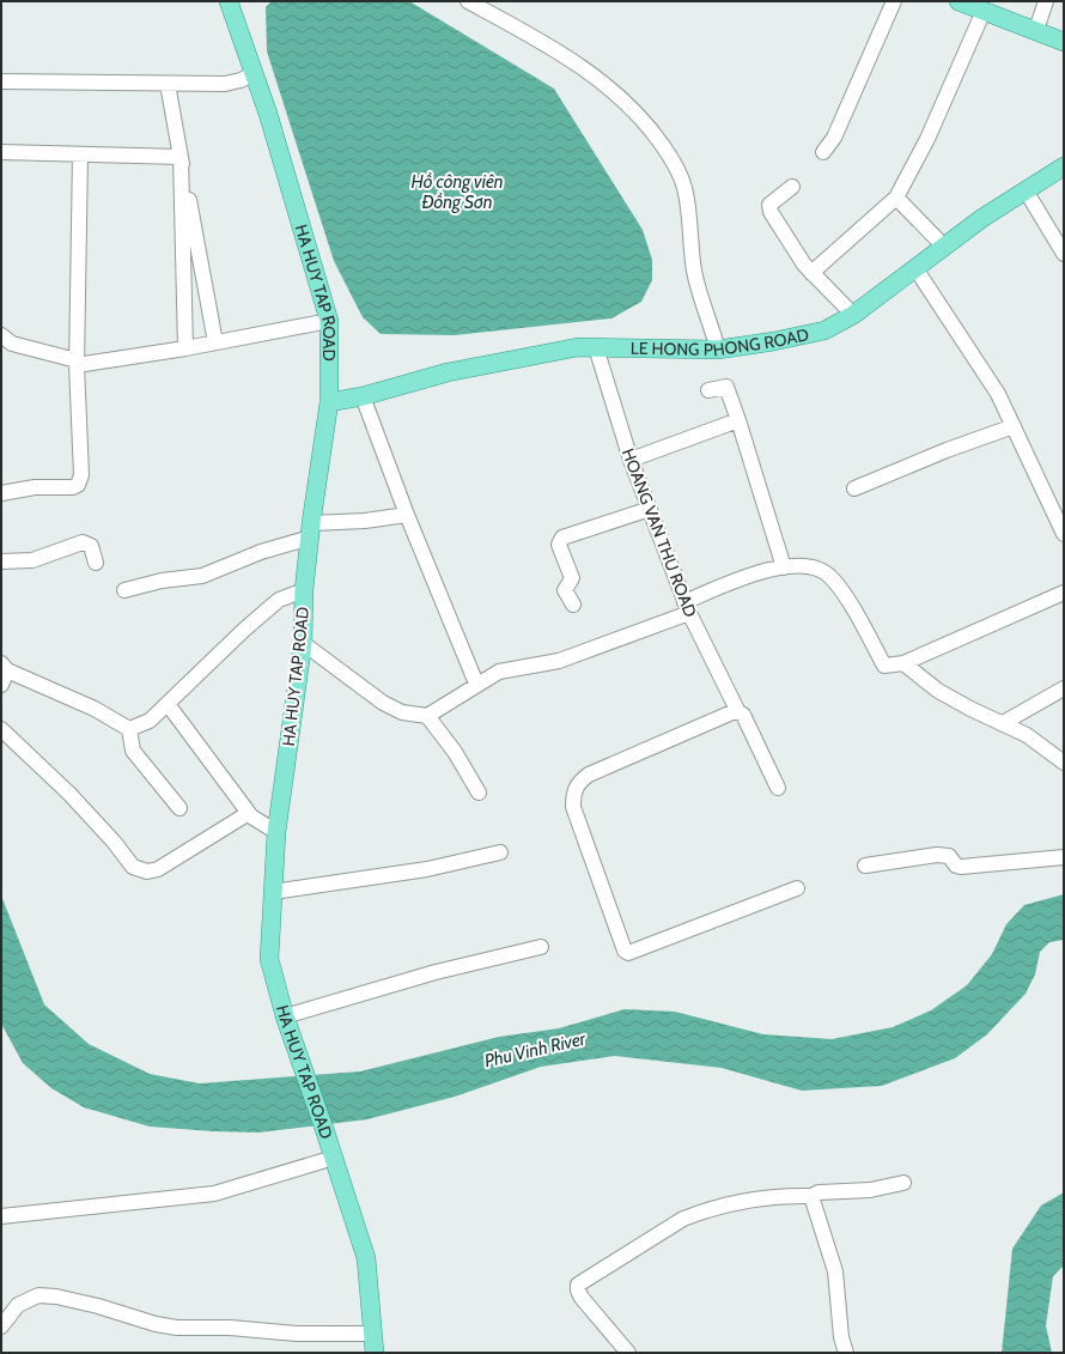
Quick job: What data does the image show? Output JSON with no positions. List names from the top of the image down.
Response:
{
  "streets": {
    "main road": ["HA HUY TAP ROAD", "LE HONG PHONG ROAD"],
    "street": ["HOANG VAN THU ROAD"]
  },
  "crossings": [
    ["HA HUY TAP ROAD", "LE HONG PHONG ROAD"],
    ["LE HONG PHONG ROAD", "HOANG VAN THU ROAD"]
  ],
  "water": ["Hồ công viên Đồng Sơn", "Phu Vinh River"]
}
